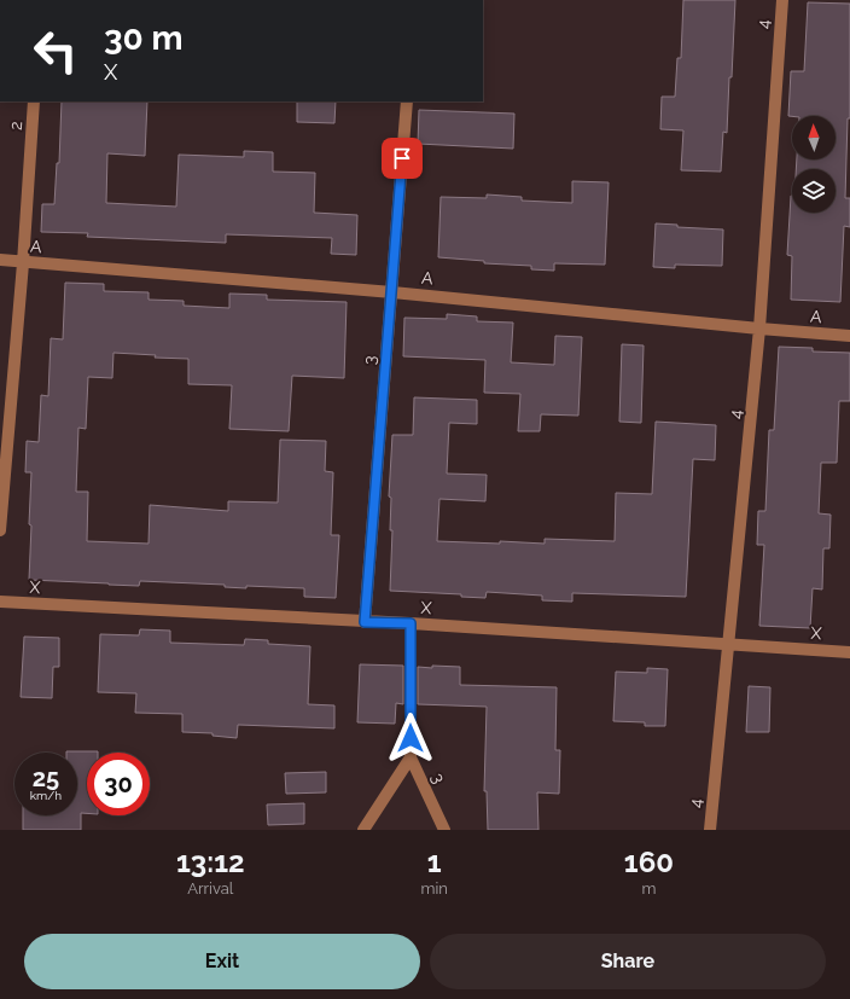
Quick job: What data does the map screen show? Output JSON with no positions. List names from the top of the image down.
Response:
{
  "streets": {
    "street": [
      "4",
      "2",
      "A",
      "3",
      "X"
    ]
  },
  "crossings": [
    ["4", "A"],
    ["4", "X"],
    ["2", "A"],
    ["A", "3"],
    ["3", "X"]
  ],
  "north": "top",
  "page": {
    "turn": ["30 m", "X"],
    "speed": "25 km/h",
    "limit": "30",
    "eta": [
      "13:12",
      "Arrival",
      "1",
      "min",
      "160",
      "m"
    ],
    "buttons": ["Exit", "Share"]
  }
}
